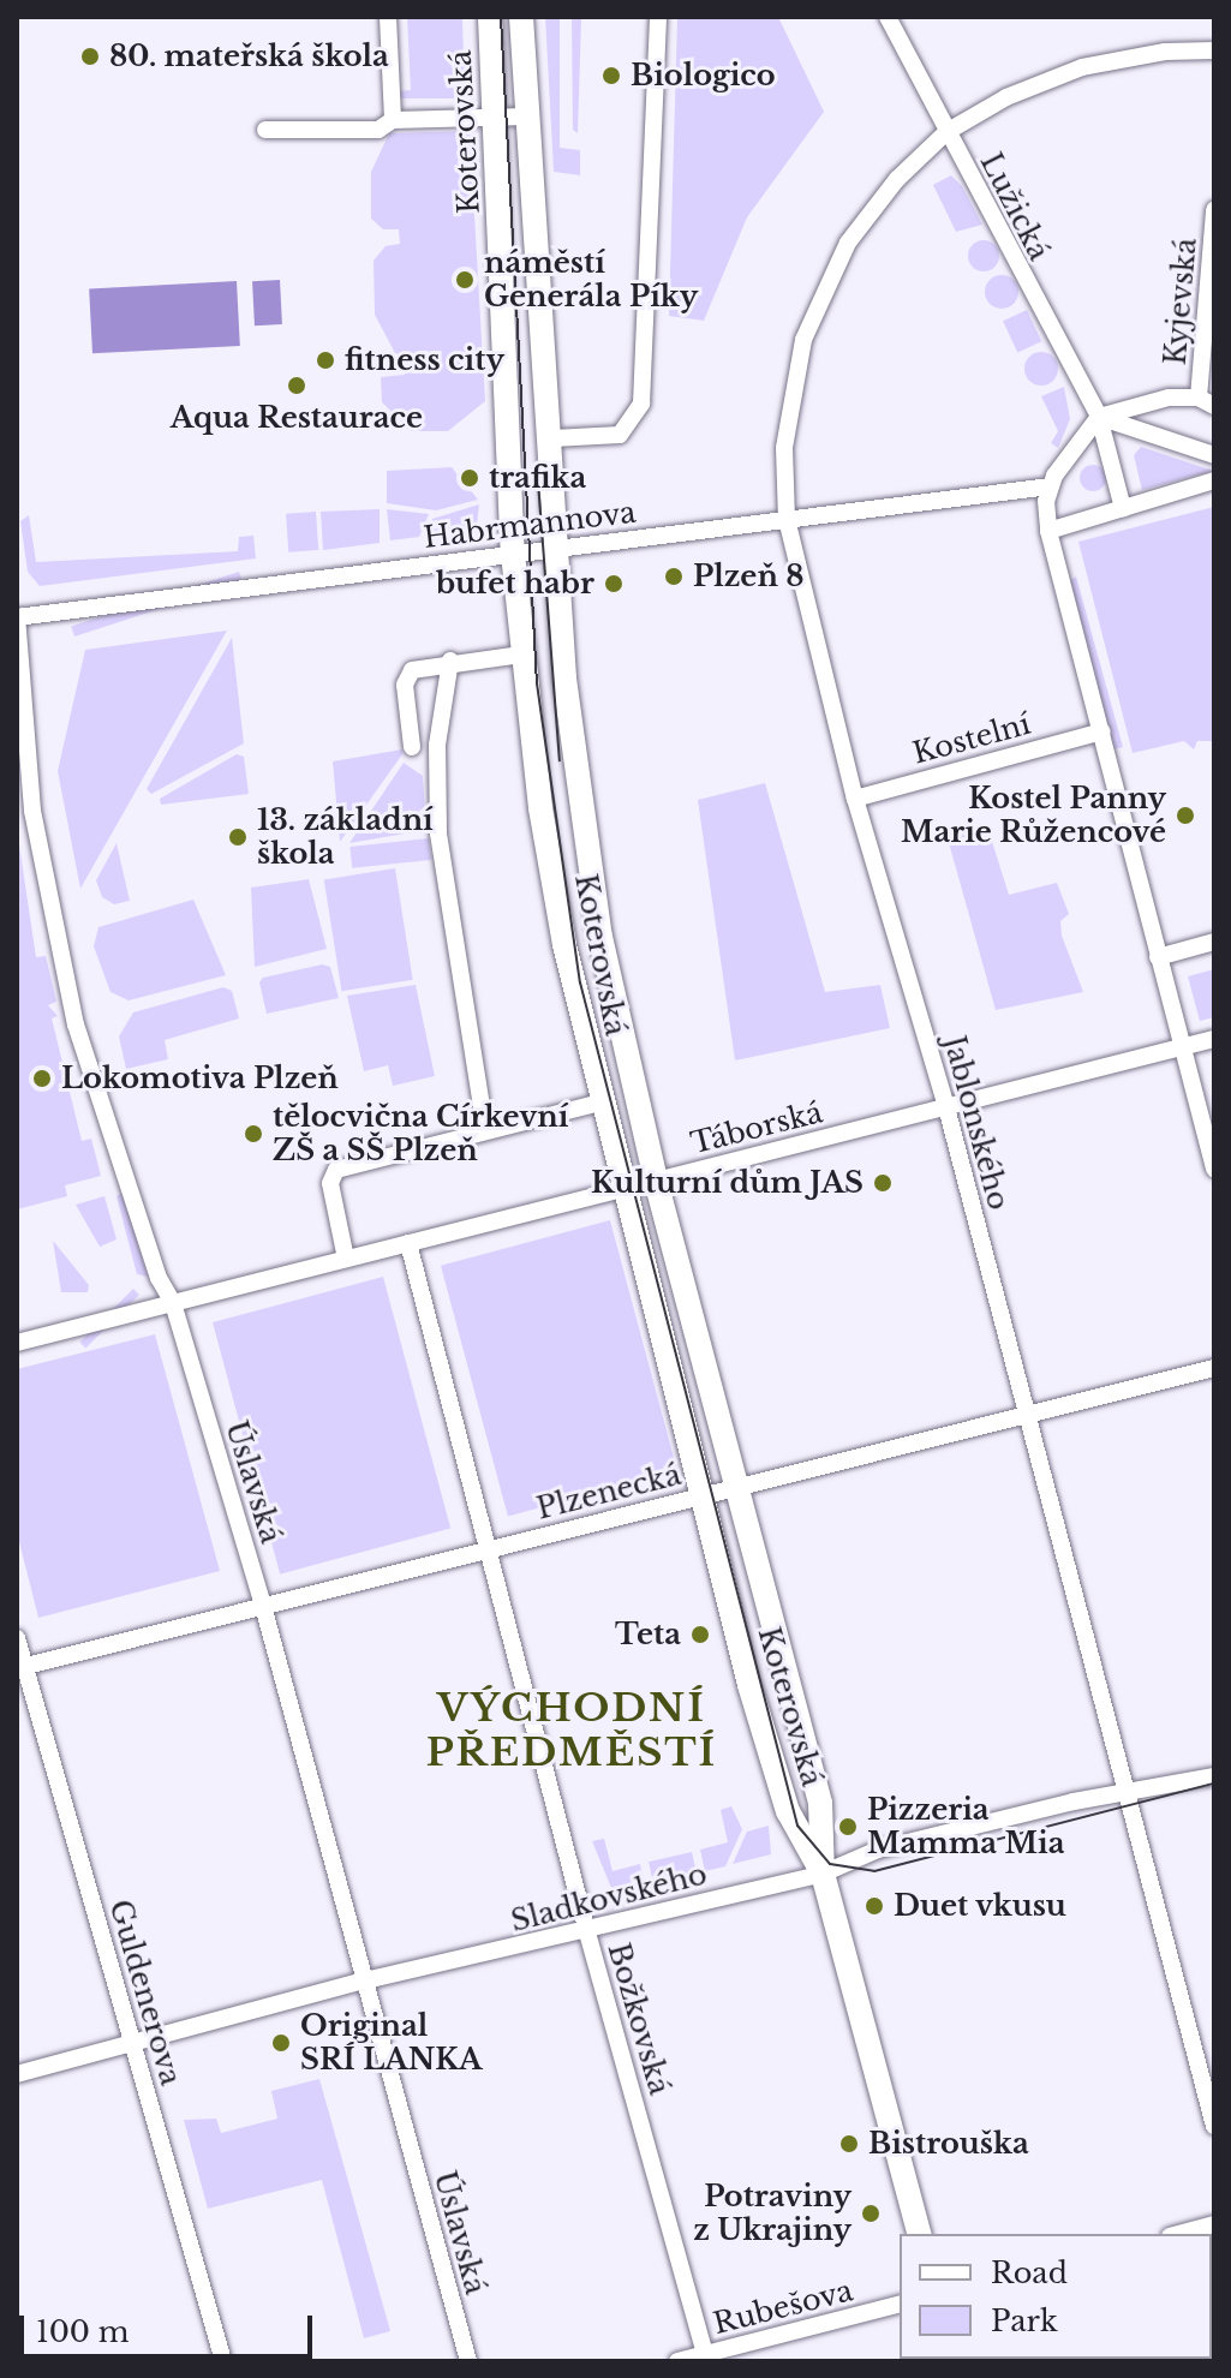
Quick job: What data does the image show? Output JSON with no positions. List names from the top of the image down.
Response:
{
  "streets": {
    "street": [
      "Koterovská",
      "Lužická",
      "Kyjevská",
      "Habrmannova",
      "Kostelní",
      "Jablonského",
      "Táborská",
      "Úslavská",
      "Plzenecká",
      "Sladkovského",
      "Guldenerova",
      "Božkovská",
      "Rubešova"
    ]
  },
  "crossings": [
    ["Koterovská", "Habrmannova"],
    ["Koterovská", "Táborská"],
    ["Koterovská", "Plzenecká"],
    ["Koterovská", "Sladkovského"],
    ["Lužická", "Jablonského"],
    ["Habrmannova", "Jablonského"],
    ["Habrmannova", "Úslavská"],
    ["Kostelní", "Jablonského"],
    ["Jablonského", "Táborská"],
    ["Jablonského", "Plzenecká"],
    ["Jablonského", "Sladkovského"],
    ["Táborská", "Úslavská"],
    ["Táborská", "Božkovská"],
    ["Úslavská", "Plzenecká"],
    ["Úslavská", "Sladkovského"],
    ["Plzenecká", "Guldenerova"],
    ["Plzenecká", "Božkovská"],
    ["Sladkovského", "Guldenerova"],
    ["Sladkovského", "Božkovská"],
    ["Božkovská", "Rubešova"]
  ],
  "districts": ["VÝCHODNÍ PŘEDMĚSTÍ"],
  "places": [
    "80. mateřská škola",
    "Biologico",
    "náměstí Generála Píky",
    "fitness city",
    "Aqua Restaurace",
    "trafika",
    "Plzeň 8",
    "bufet habr",
    "Kostel Panny Marie Růžencové",
    "13. základní škola",
    "Lokomotiva Plzeň",
    "tělocvična Církevní ZŠ a SŠ Plzeň",
    "Kulturní dům JAS",
    "Teta",
    "Pizzeria Mamma Mia",
    "Duet vkusu",
    "Original SRÍ LANKA",
    "Bistrouška",
    "Potraviny z Ukrajiny"
  ],
  "legend": ["Road", "Park"],
  "scale_bar": "100 m"
}
